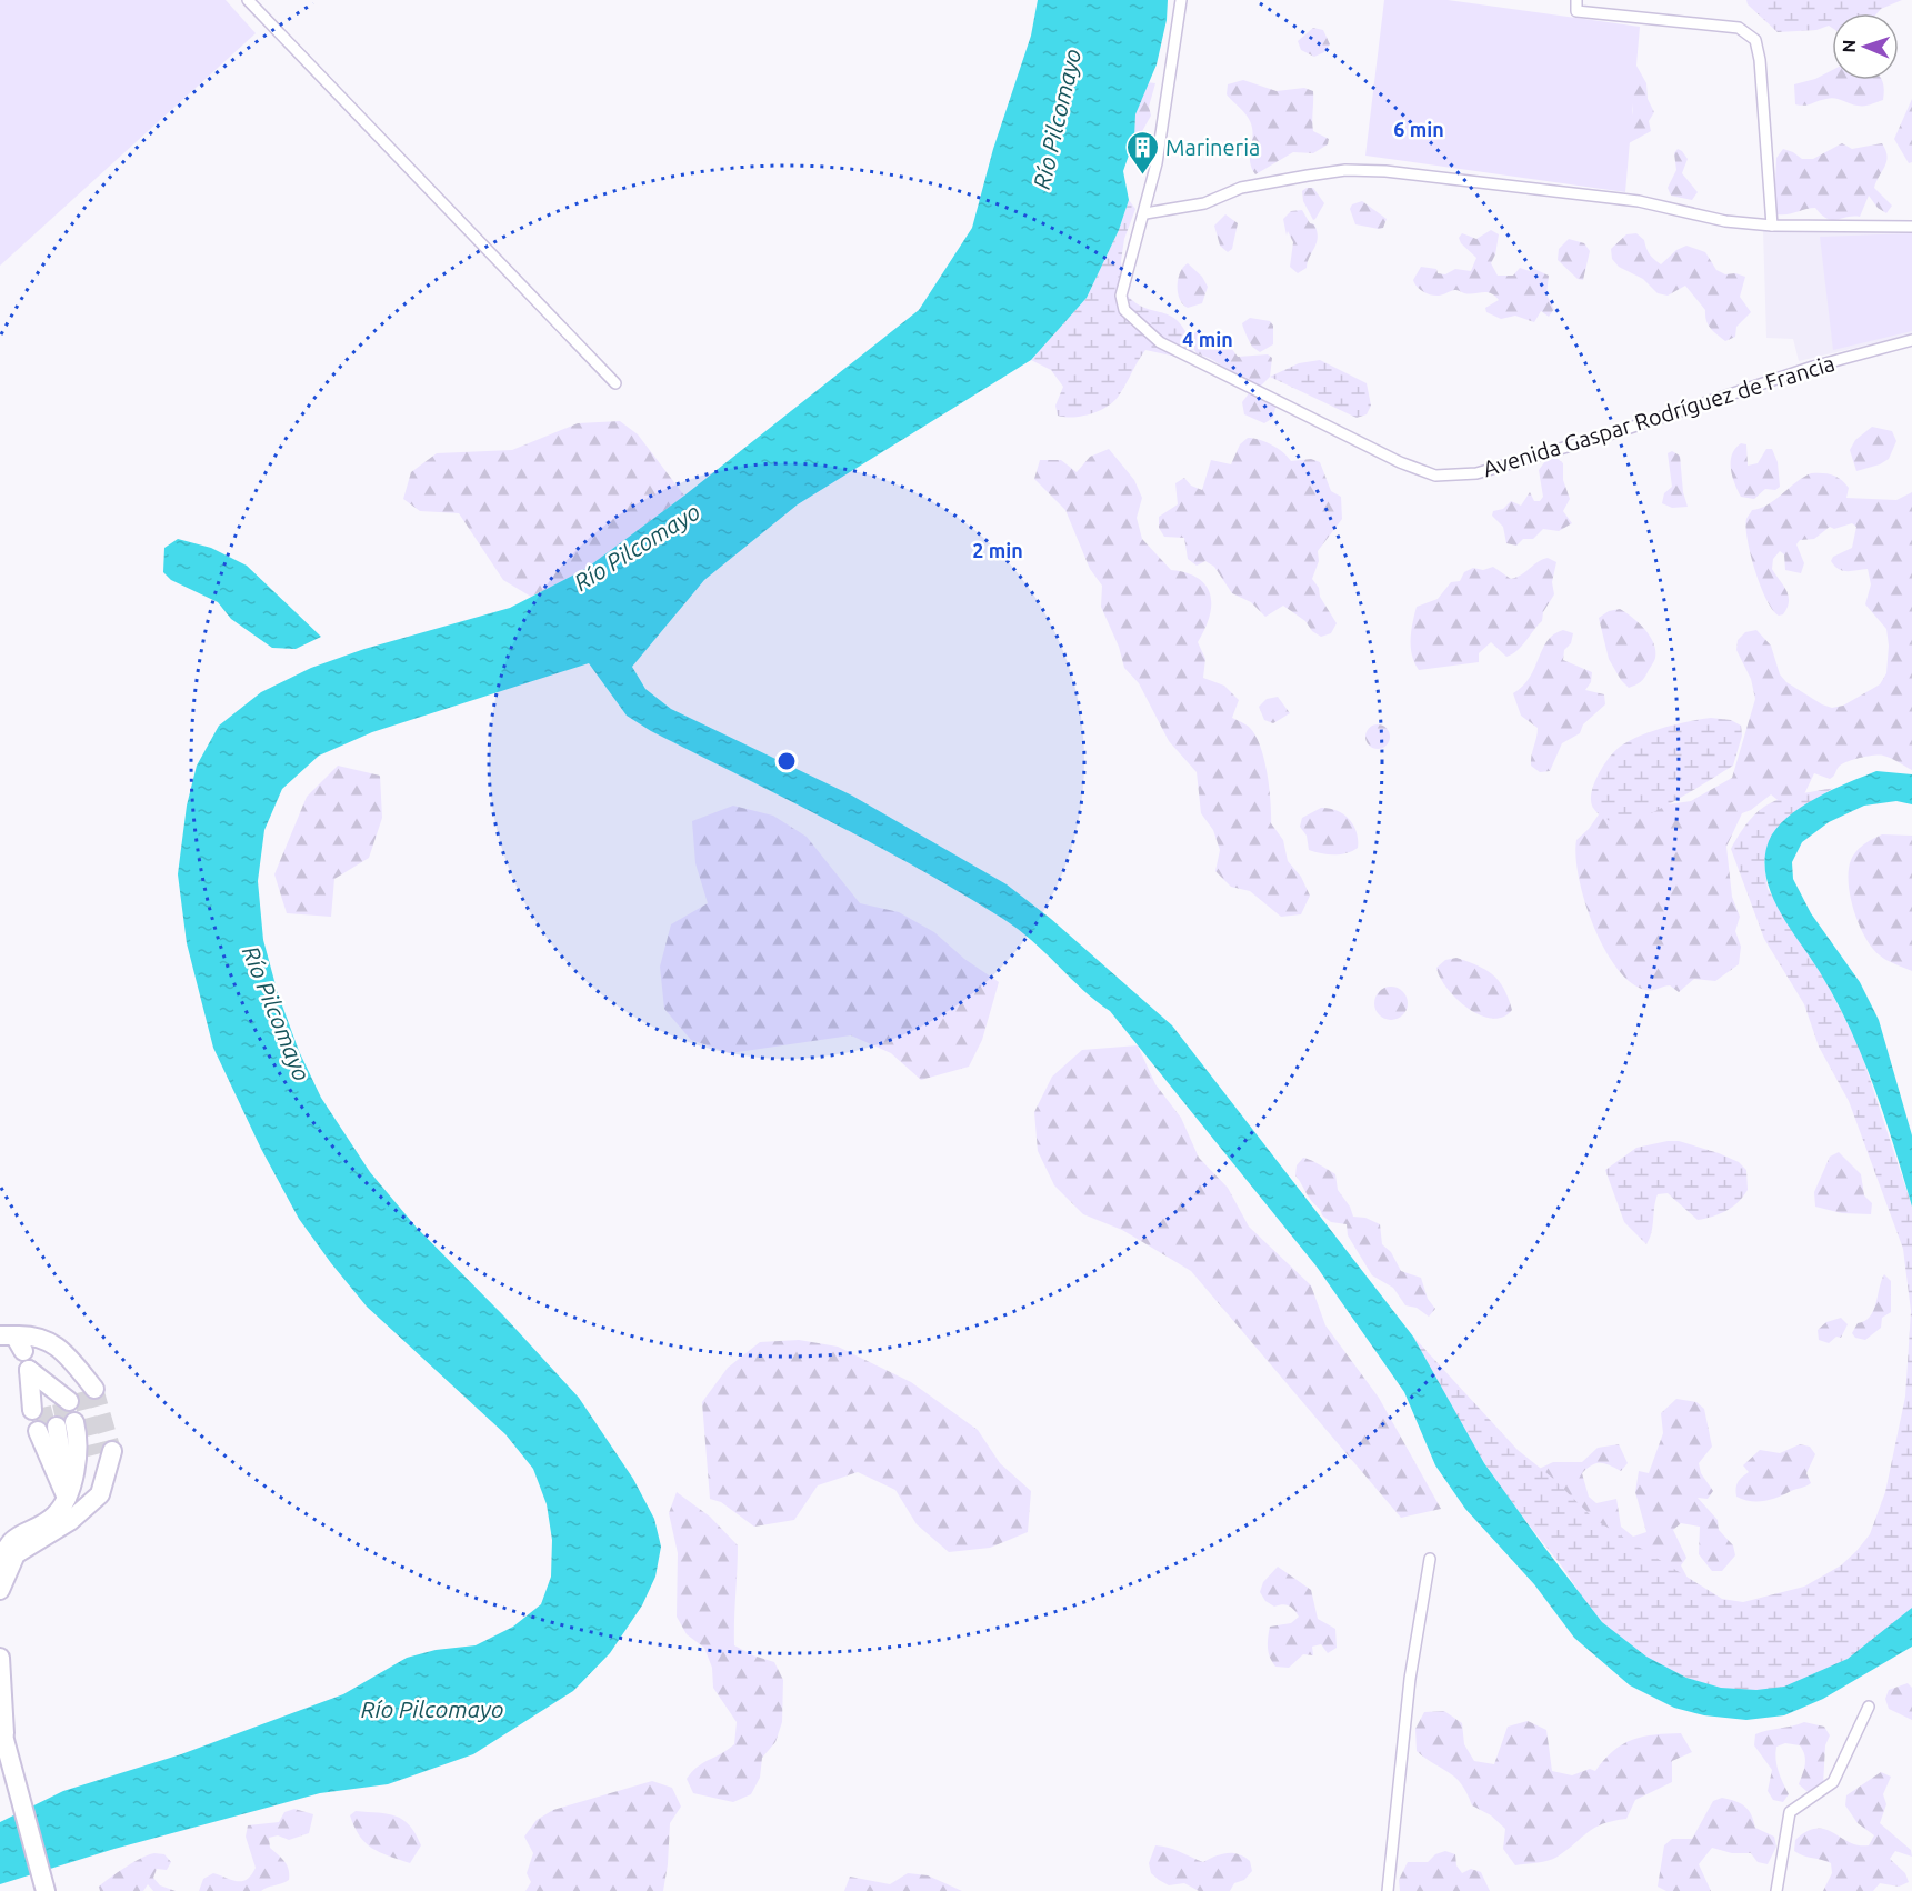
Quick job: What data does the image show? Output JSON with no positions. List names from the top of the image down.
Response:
{
  "streets": {
    "street": ["Avenida Gaspar Rodríguez de Francia"]
  },
  "water": ["Río Pilcomayo"],
  "places": {
    "building": ["Marineria"]
  },
  "north": "left",
  "rings": ["6 min", "4 min", "2 min"]
}
